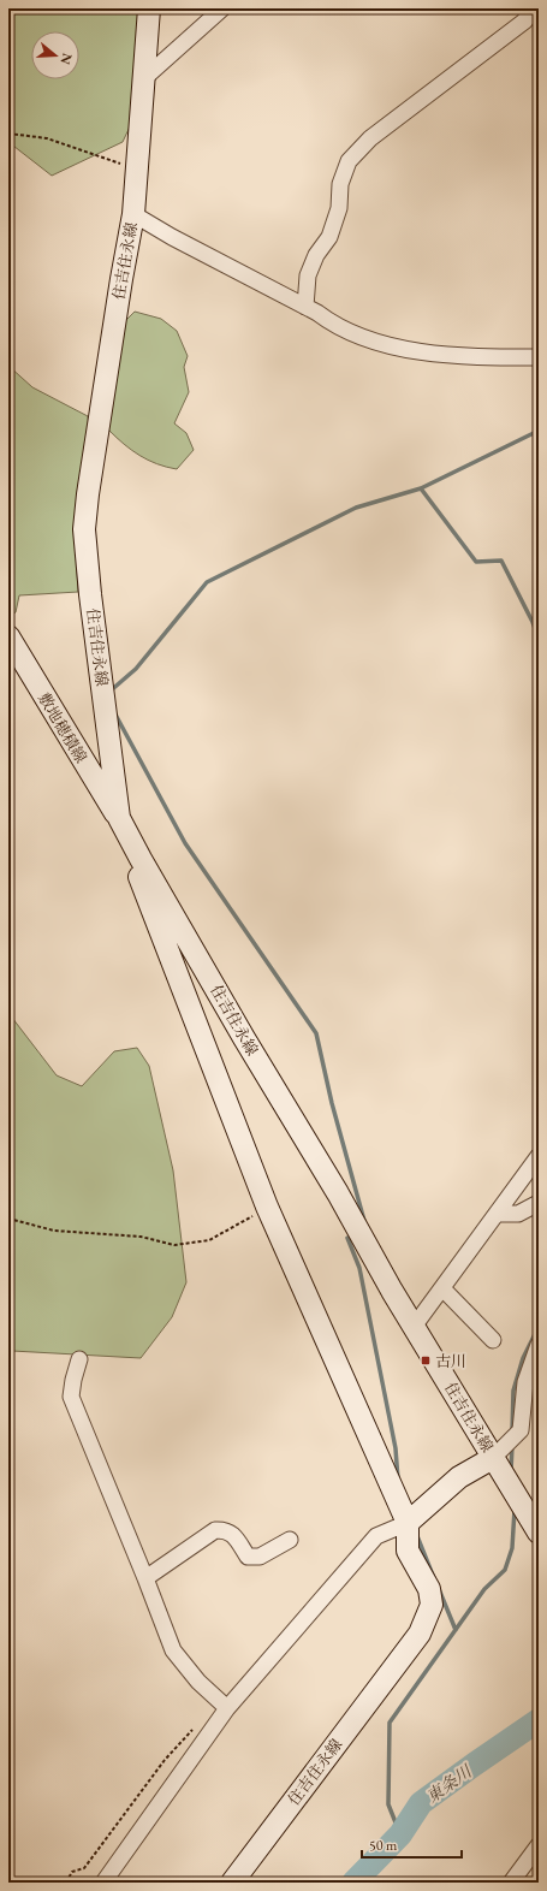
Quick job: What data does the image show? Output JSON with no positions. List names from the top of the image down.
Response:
{
  "streets": {
    "main road": ["住吉住永線", "敷地穂積線"]
  },
  "crossings": [
    ["住吉住永線", "敷地穂積線"]
  ],
  "water": ["東条川"],
  "places": {
    "transit": ["古川"]
  },
  "scale_bar": "50 m",
  "north": "right"
}
